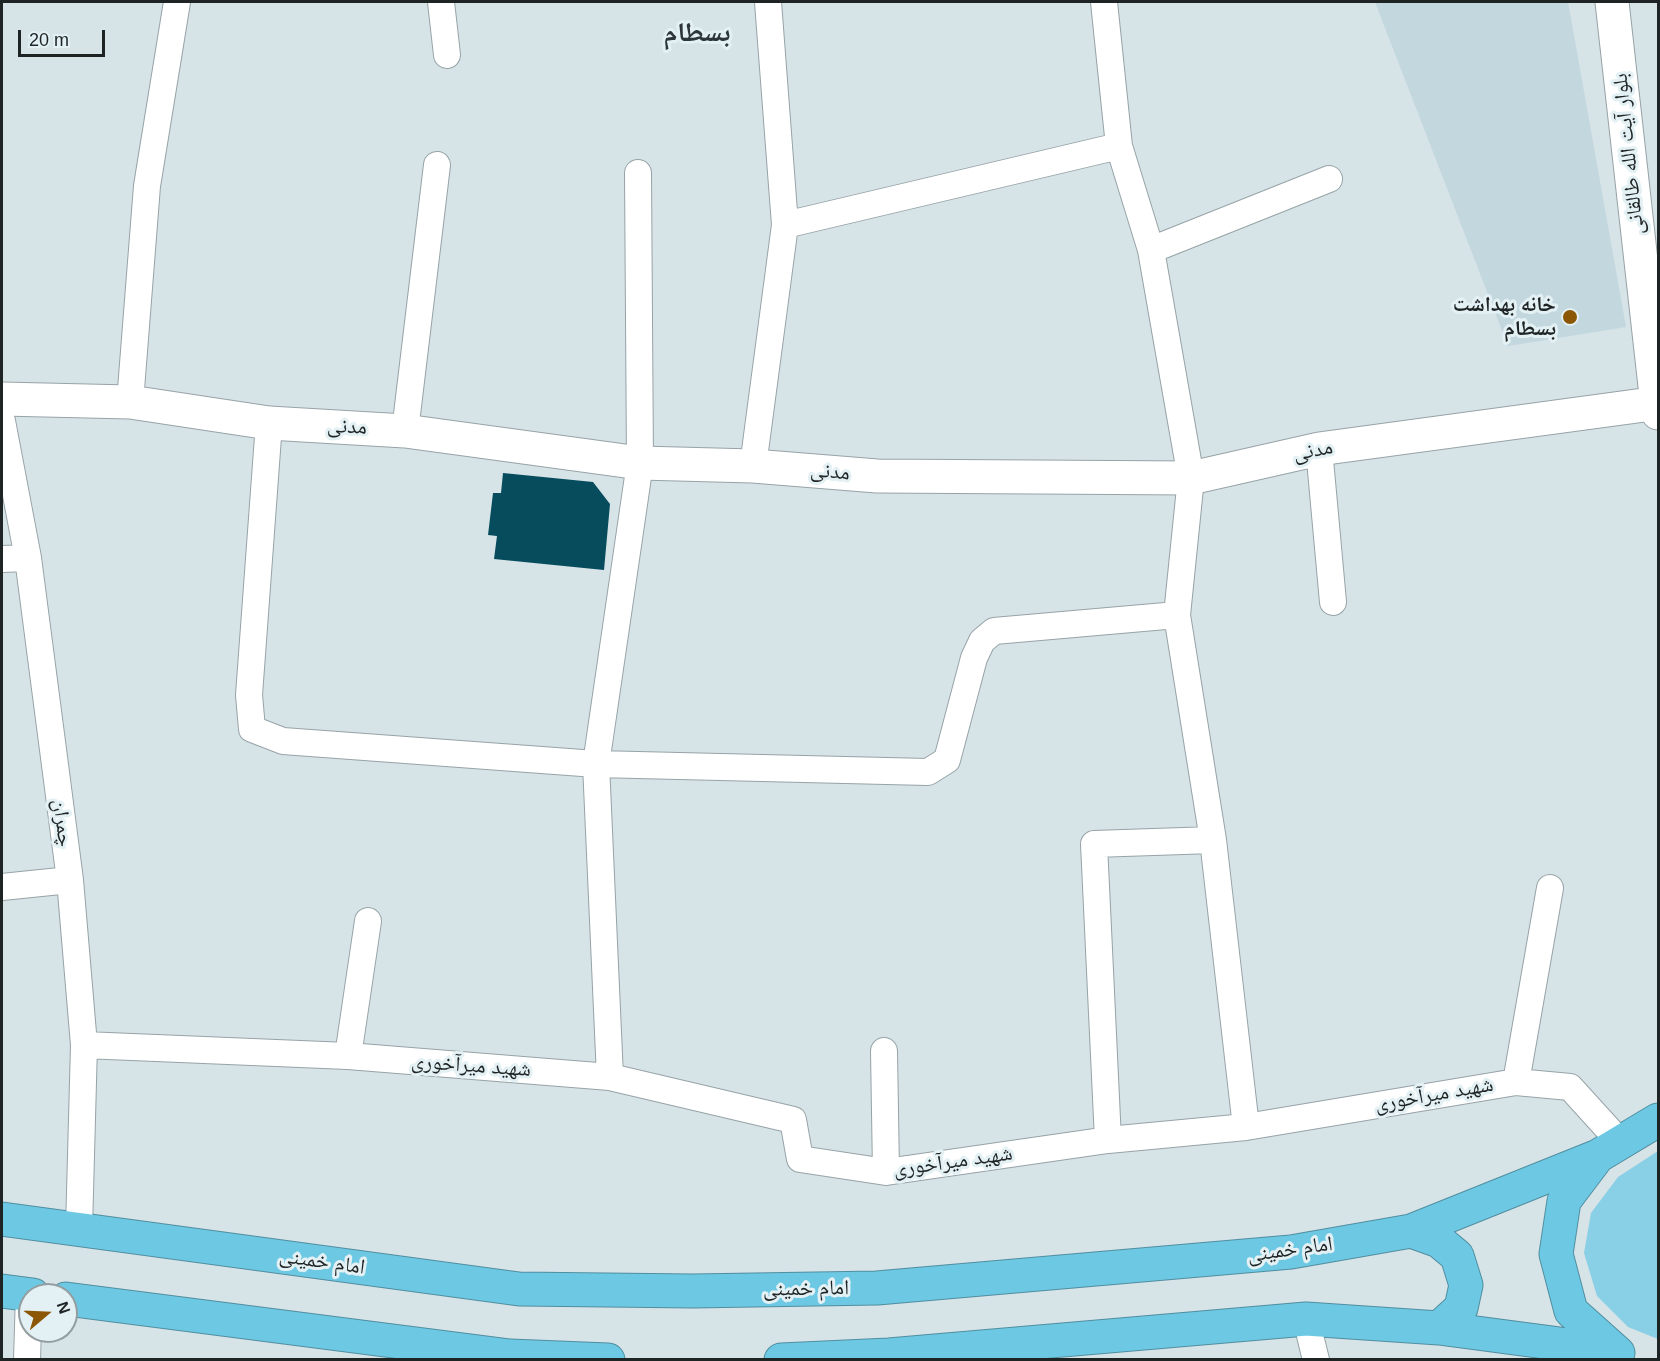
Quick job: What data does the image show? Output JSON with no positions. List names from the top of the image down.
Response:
{
  "streets": {
    "highway": ["امام خمینی"],
    "street": [
      "بلوار آیت الله طالقانی",
      "مدنی",
      "چمران",
      "شهید میرآخوری"
    ]
  },
  "crossings": [
    ["بلوار آیت الله طالقانی", "مدنی"],
    ["چمران", "شهید میرآخوری"],
    ["چمران", "امام خمینی"]
  ],
  "districts": ["بسطام"],
  "places": ["خانه بهداشت بسطام"],
  "scale_bar": "20 m",
  "north": "right"
}
